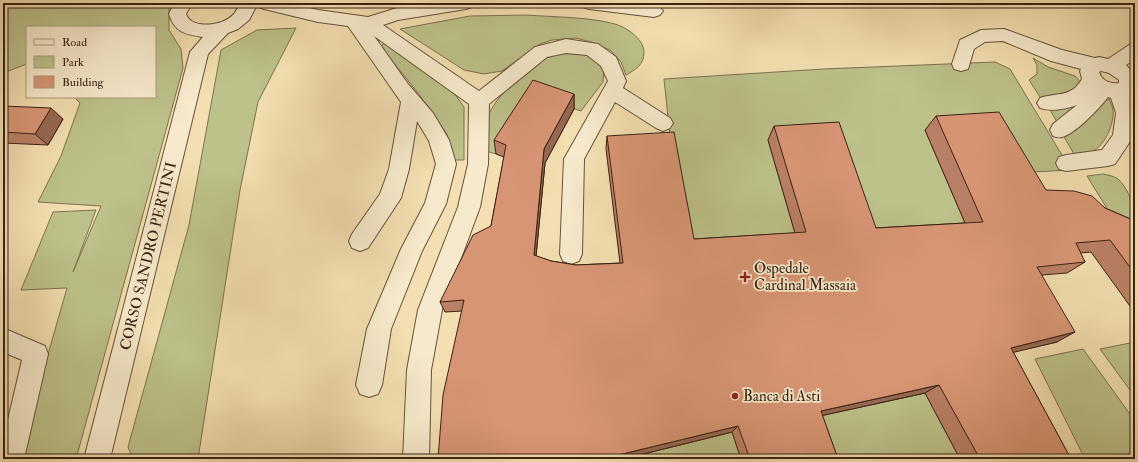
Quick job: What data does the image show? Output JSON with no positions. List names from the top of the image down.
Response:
{
  "streets": {
    "street": ["CORSO SANDRO PERTINI"]
  },
  "places": {
    "health": ["Ospedale Cardinal Massaia"],
    "other": ["Banca di Asti"]
  },
  "legend": ["Road", "Park", "Building"]
}
